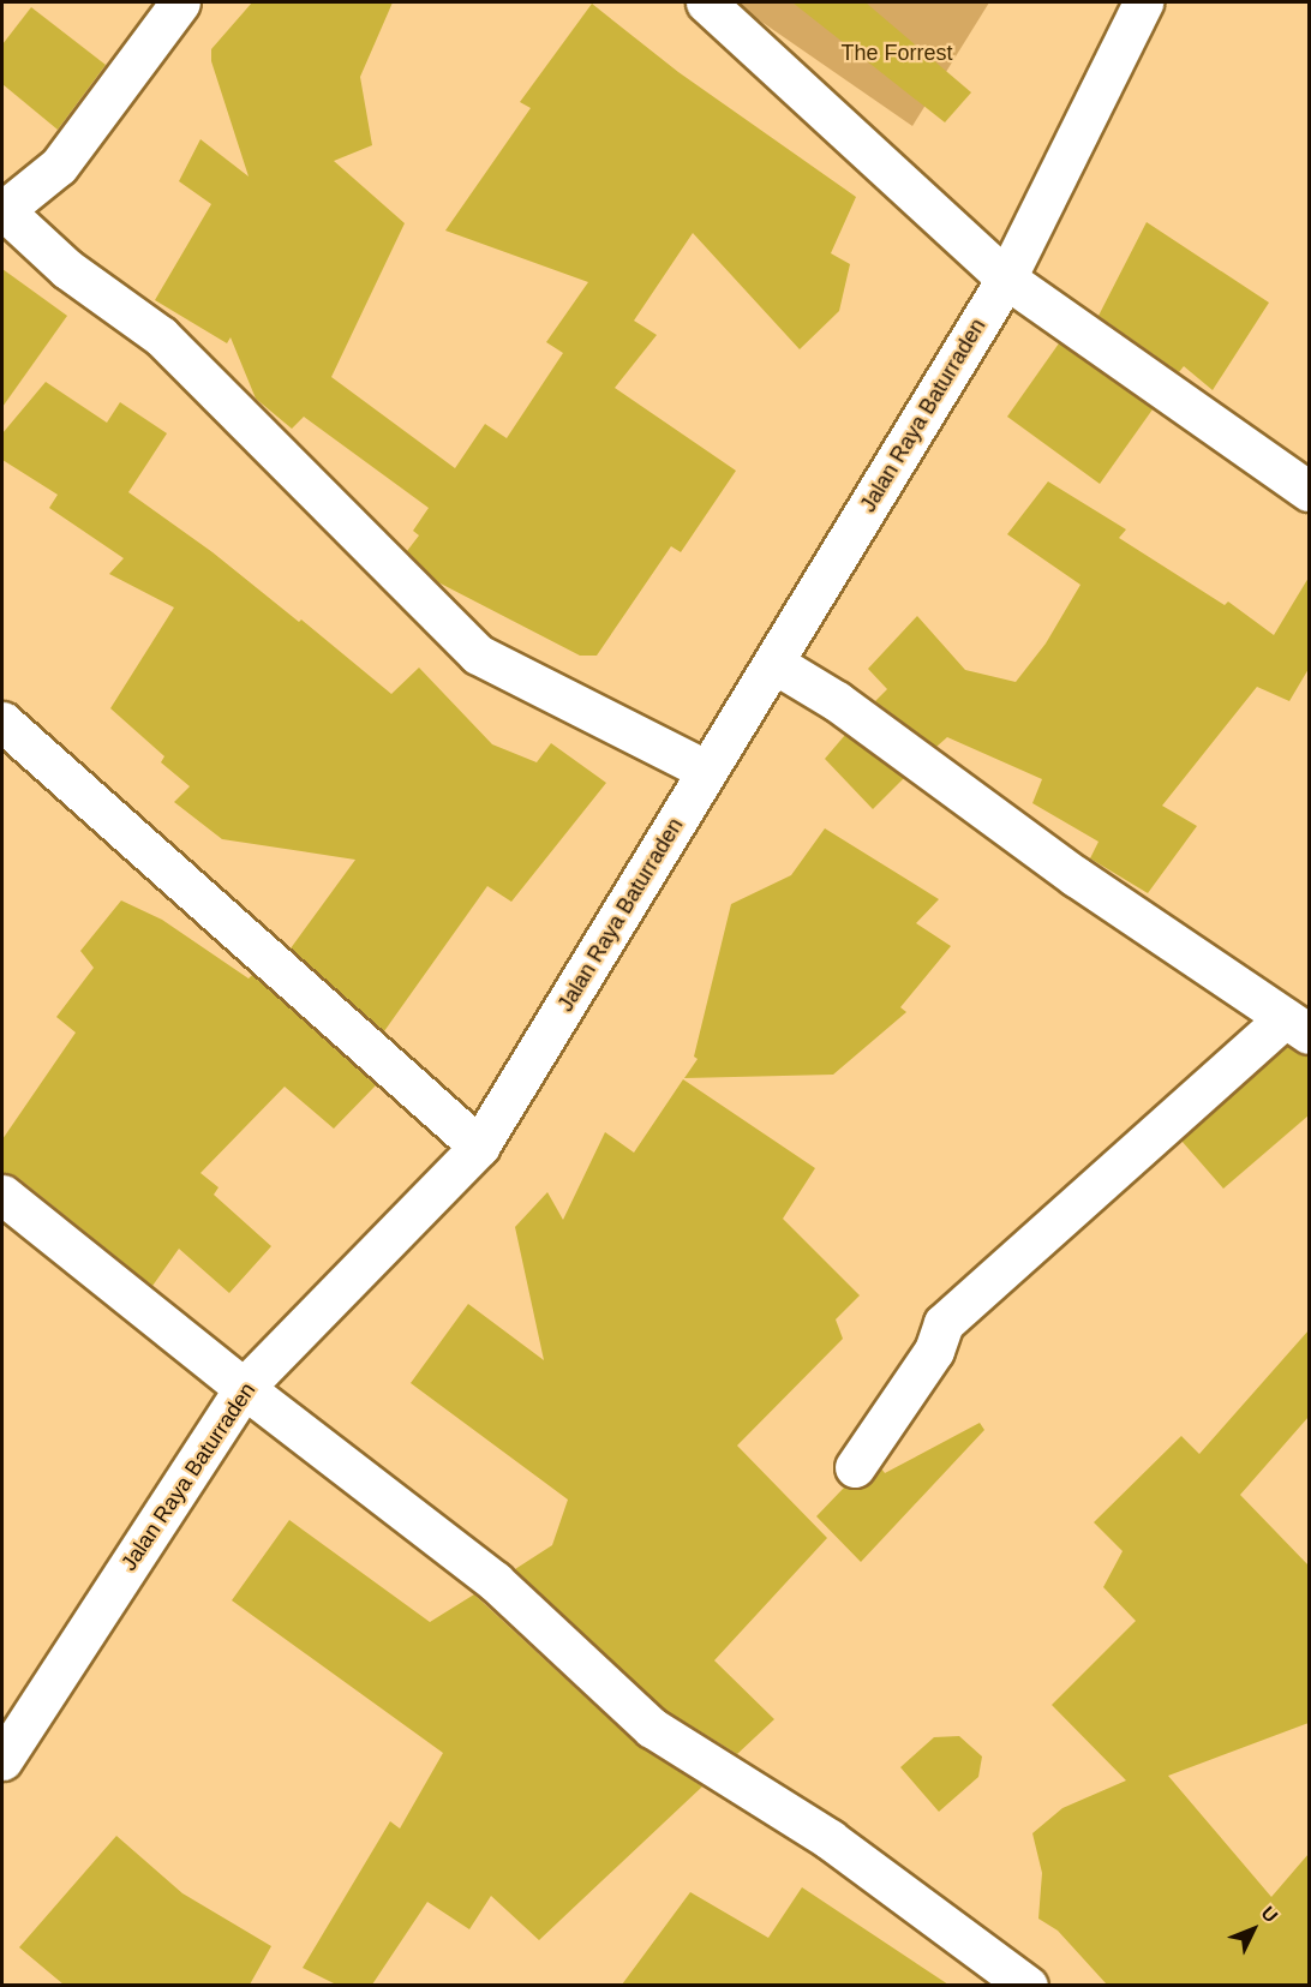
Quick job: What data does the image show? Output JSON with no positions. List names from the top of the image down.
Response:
{
  "streets": {
    "street": ["Jalan Raya Baturraden"]
  },
  "parks": ["The Forrest"],
  "north": "top right"
}
